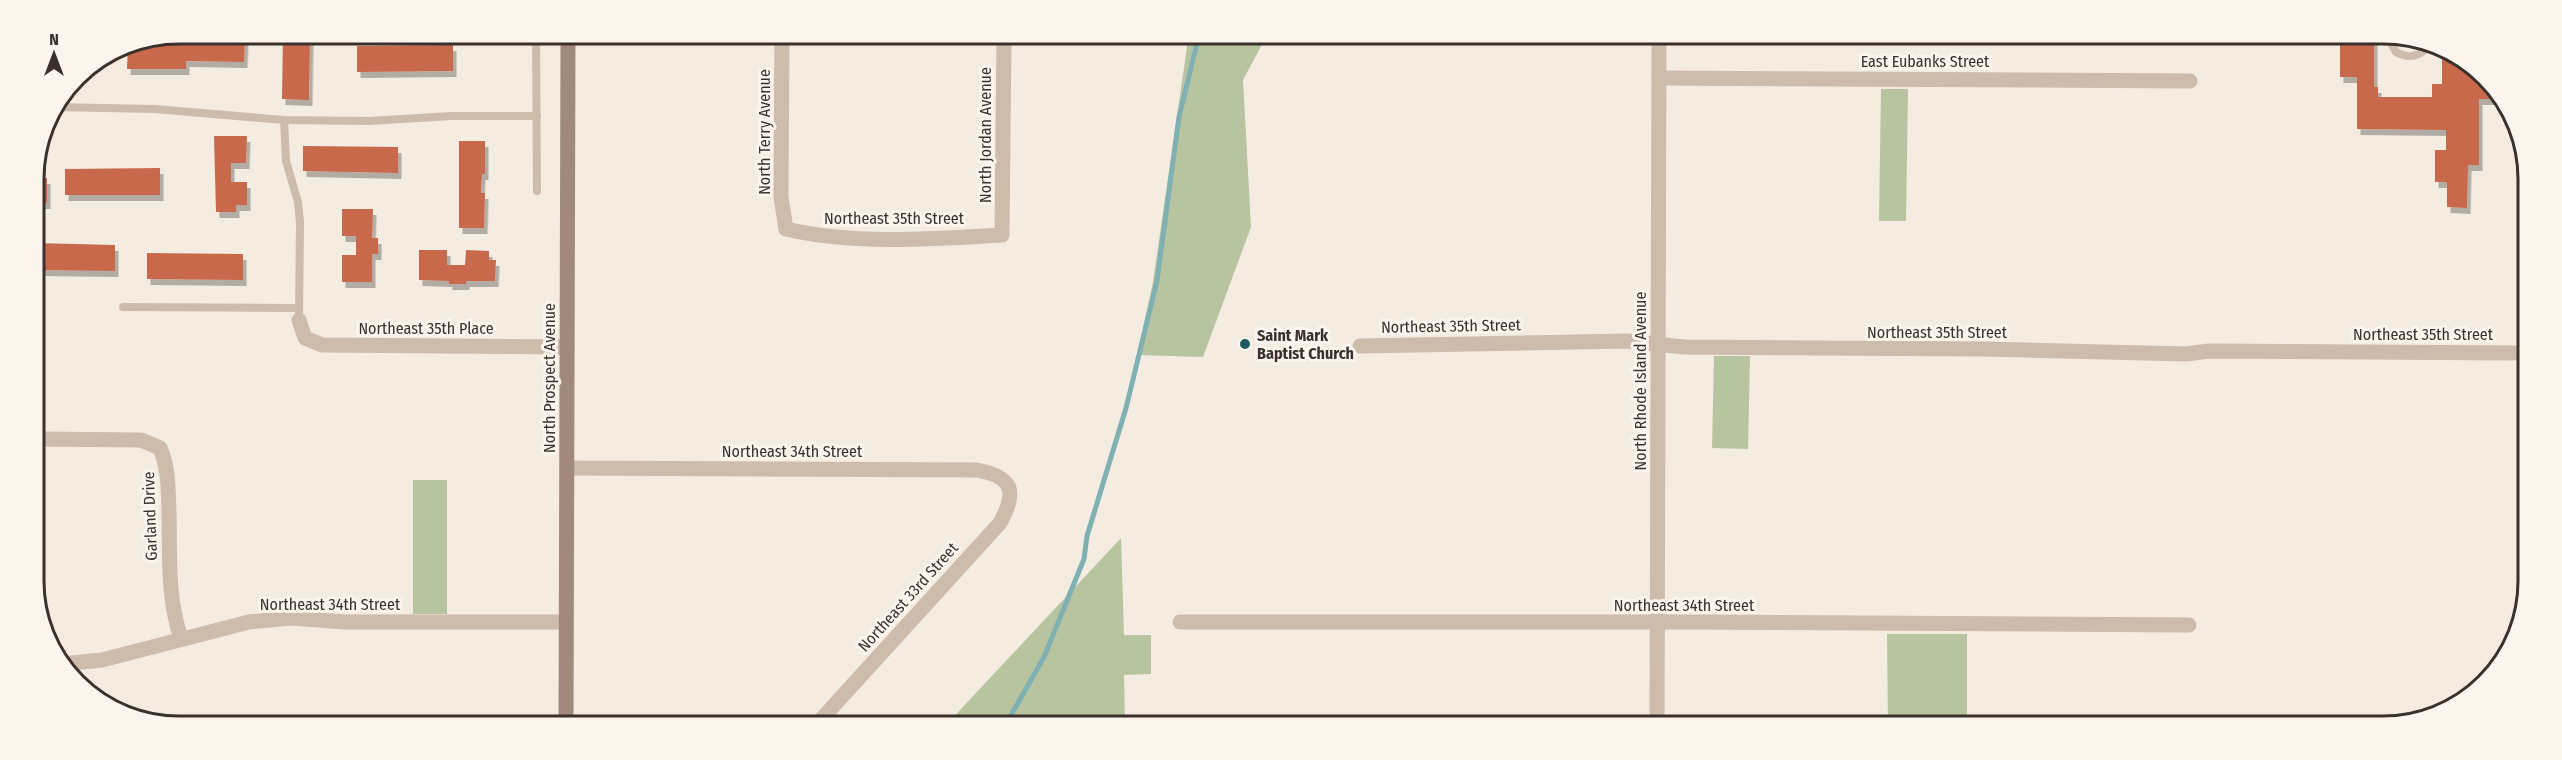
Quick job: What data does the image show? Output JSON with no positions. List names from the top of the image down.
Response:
{
  "streets": {
    "street": [
      "East Eubanks Street",
      "North Terry Avenue",
      "North Jordan Avenue",
      "Northeast 35th Street",
      "Northeast 35th Place",
      "North Prospect Avenue",
      "North Rhode Island Avenue",
      "Northeast 34th Street",
      "Garland Drive",
      "Northeast 33rd Street"
    ]
  },
  "crossings": [
    ["East Eubanks Street", "North Rhode Island Avenue"],
    ["North Terry Avenue", "Northeast 35th Street"],
    ["North Jordan Avenue", "Northeast 35th Street"],
    ["Northeast 35th Street", "North Rhode Island Avenue"],
    ["Northeast 35th Place", "North Prospect Avenue"],
    ["North Prospect Avenue", "Northeast 34th Street"],
    ["North Rhode Island Avenue", "Northeast 34th Street"],
    ["Northeast 34th Street", "Garland Drive"],
    ["Northeast 34th Street", "Northeast 33rd Street"]
  ],
  "places": ["Saint Mark Baptist Church"],
  "north": "top"
}
